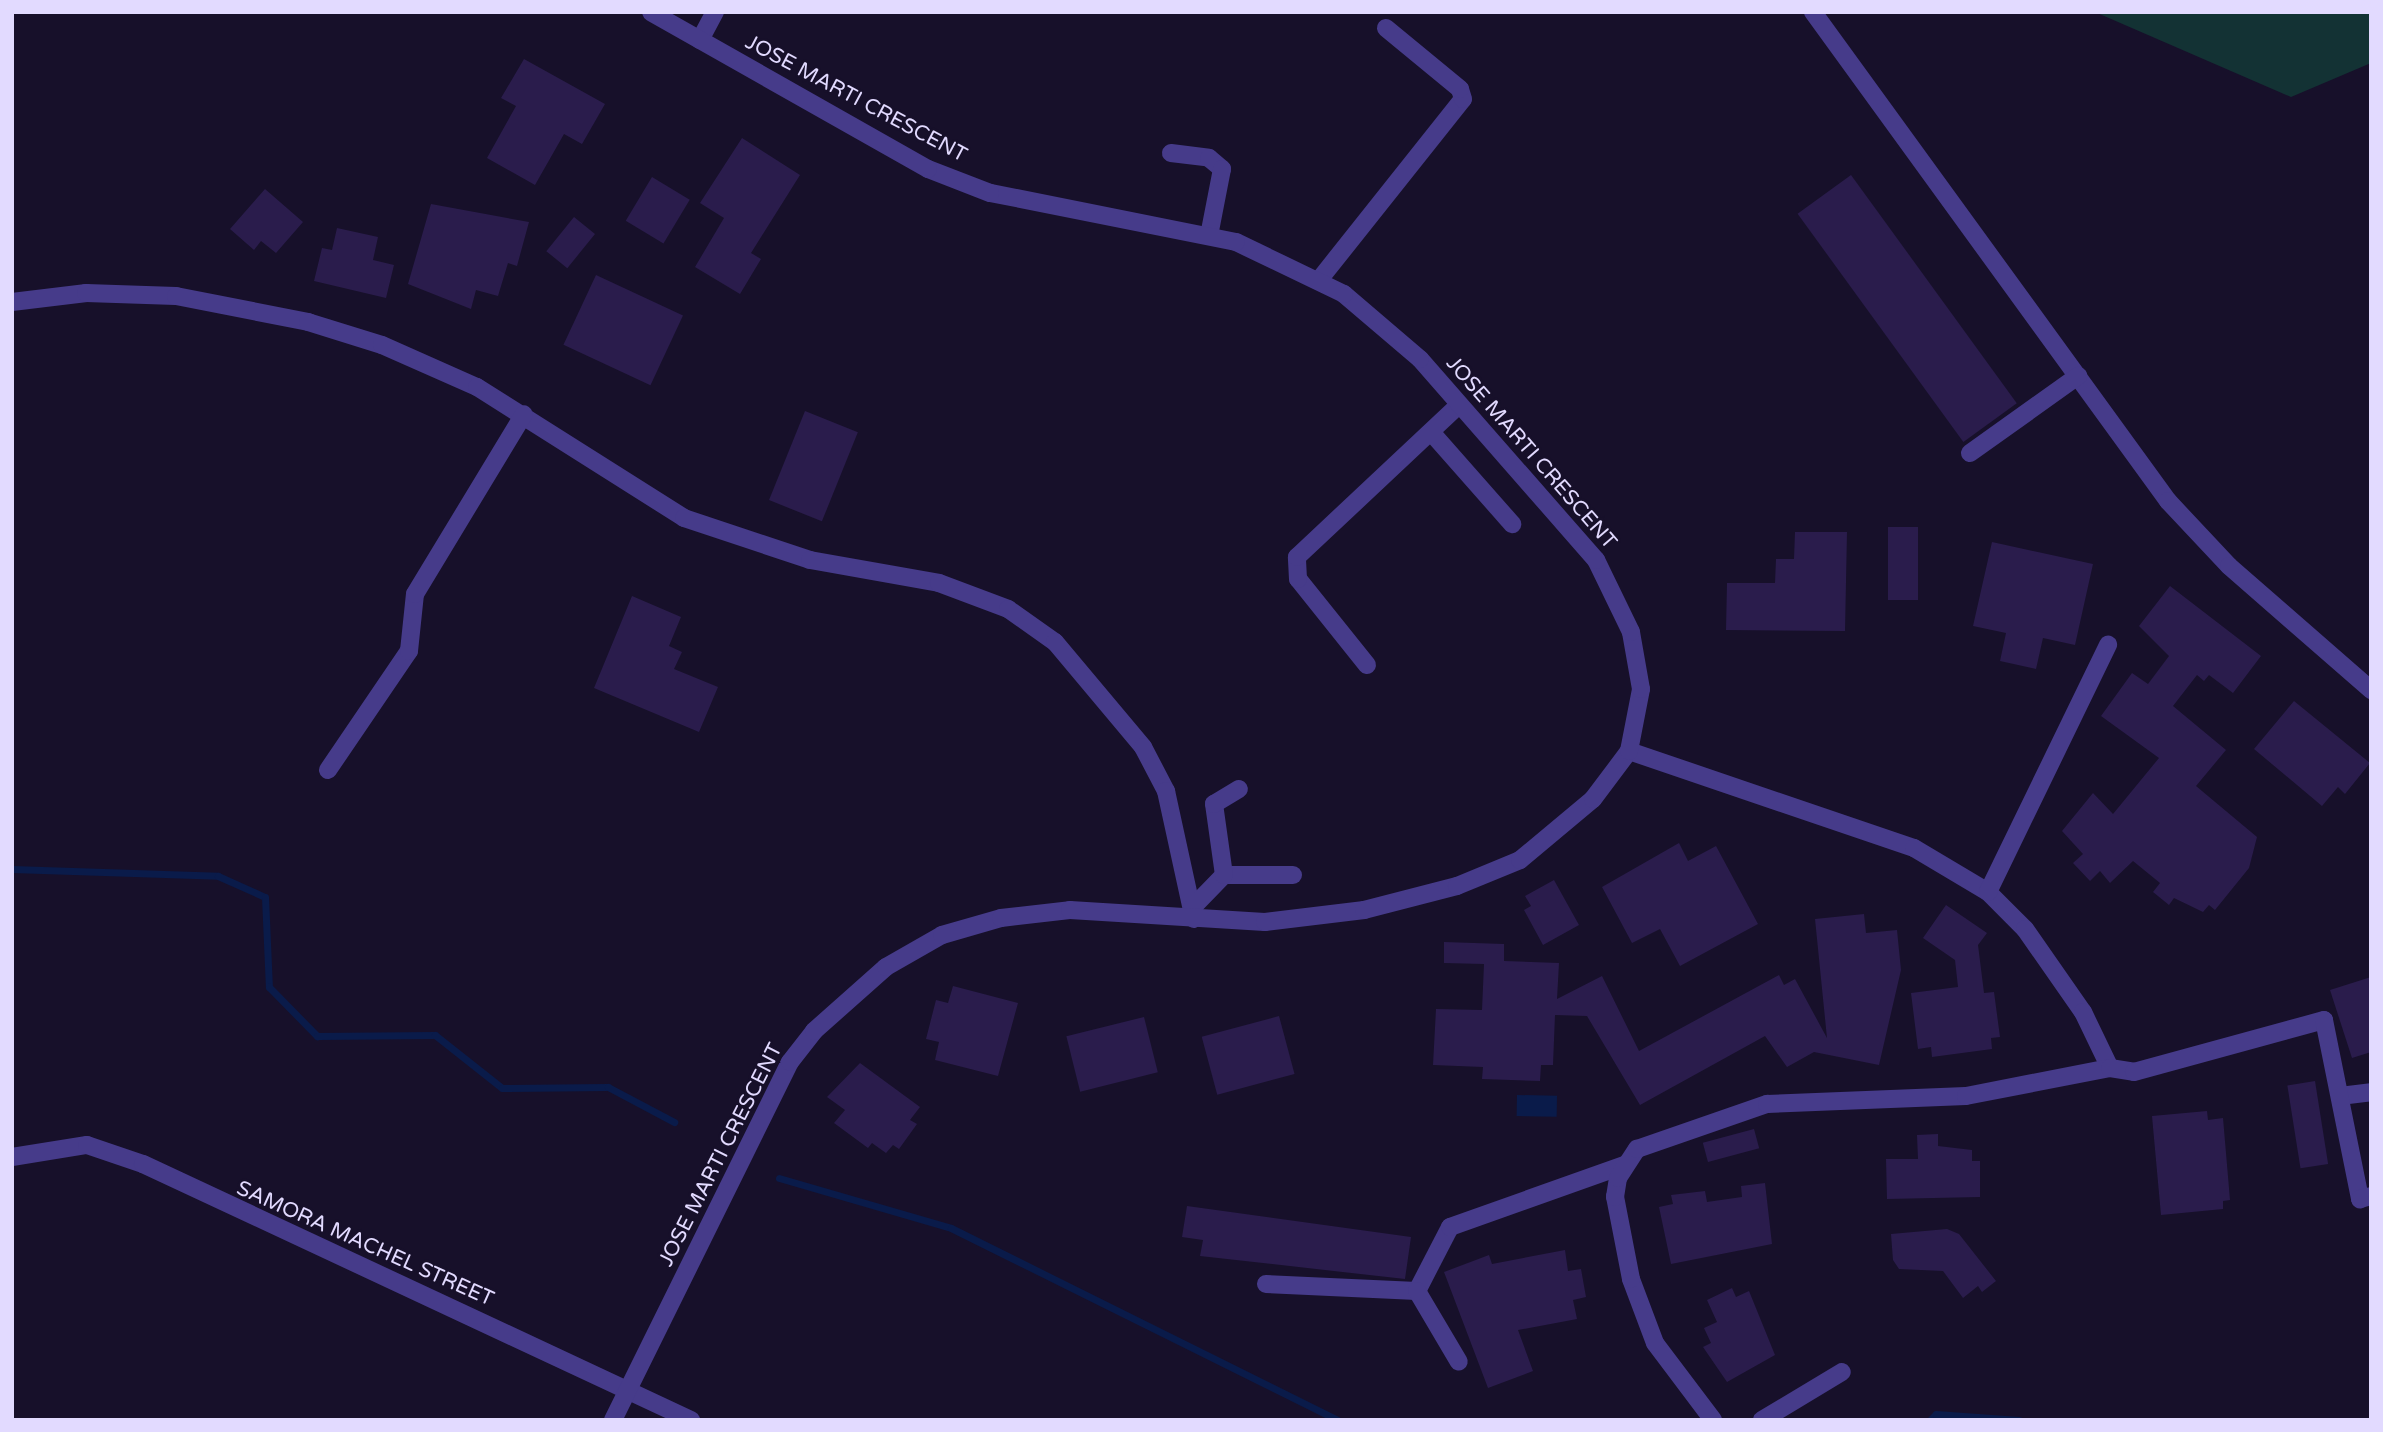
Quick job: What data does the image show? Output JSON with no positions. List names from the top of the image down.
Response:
{
  "streets": {
    "street": ["JOSE MARTI CRESCENT", "SAMORA MACHEL STREET"]
  },
  "crossings": [
    ["JOSE MARTI CRESCENT", "SAMORA MACHEL STREET"]
  ]
}
